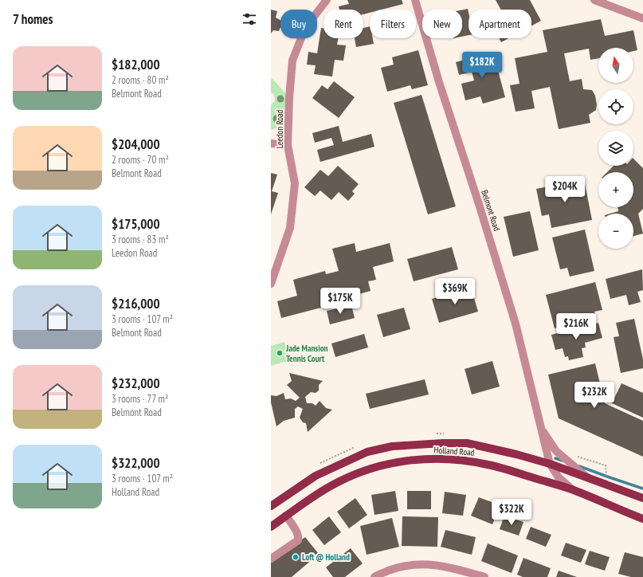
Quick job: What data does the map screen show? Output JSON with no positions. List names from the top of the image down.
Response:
{
  "streets": {
    "main road": ["Holland Road"],
    "street": ["Leedon Road", "Belmont Road"]
  },
  "crossings": [
    ["Belmont Road", "Holland Road"]
  ],
  "places": ["Jade Mansion Tennis Court", "Loft @ Holland"],
  "north": "top",
  "page": {
    "heading": "7 homes",
    "chip": [
      "Buy",
      "Rent",
      "Filters",
      "New",
      "Apartment"
    ],
    "list": [
      {
        "name": "$182,000",
        "note": "2 rooms · 80 m² · Belmont Road"
      },
      {
        "name": "$204,000",
        "note": "2 rooms · 70 m² · Belmont Road"
      },
      {
        "name": "$175,000",
        "note": "3 rooms · 83 m² · Leedon Road"
      },
      {
        "name": "$216,000",
        "note": "3 rooms · 107 m² · Belmont Road"
      },
      {
        "name": "$232,000",
        "note": "3 rooms · 77 m² · Belmont Road"
      },
      {
        "name": "$322,000",
        "note": "3 rooms · 107 m² · Holland Road"
      }
    ],
    "map_buttons": ["+", "−"],
    "price": [
      "$182K",
      "$204K",
      "$369K",
      "$175K",
      "$216K",
      "$232K",
      "$322K"
    ]
  }
}
